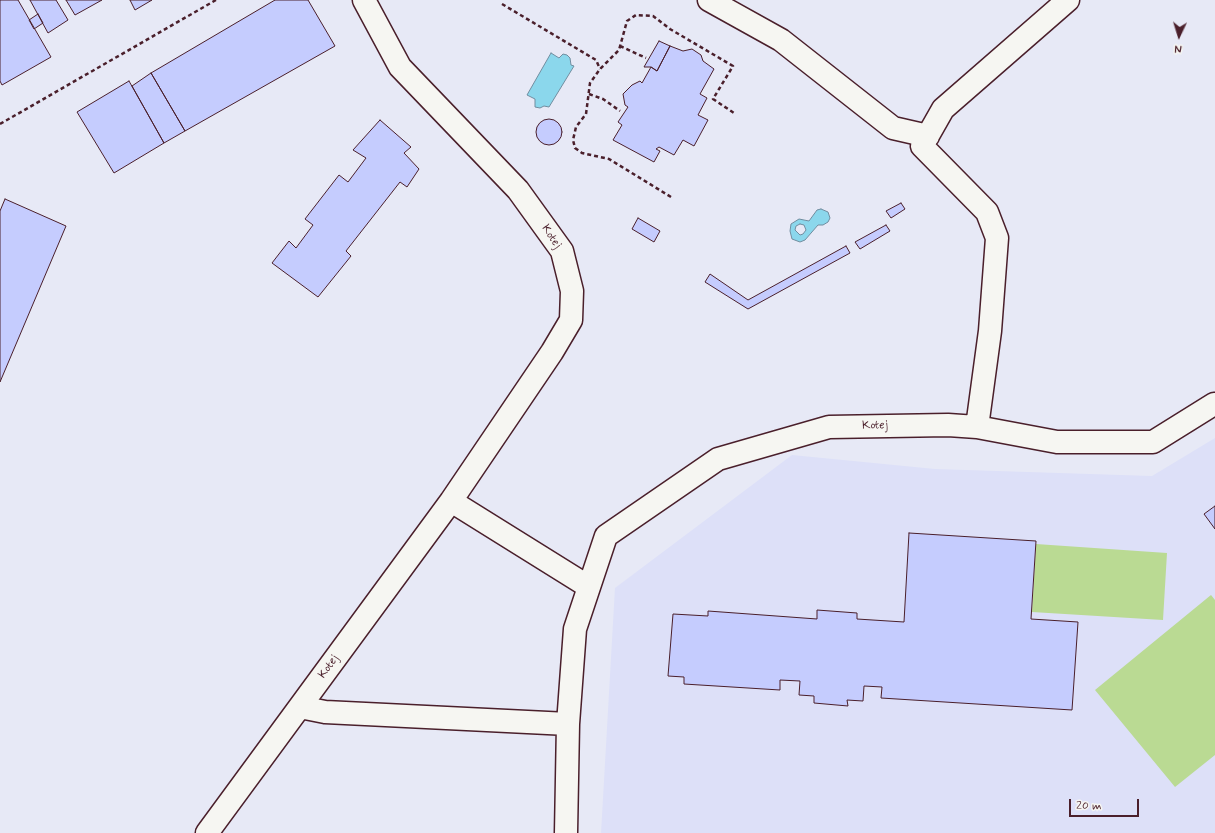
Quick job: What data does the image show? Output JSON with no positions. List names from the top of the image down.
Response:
{
  "streets": {
    "street": ["Kotej"]
  },
  "scale_bar": "20 m",
  "north": "bottom"
}
